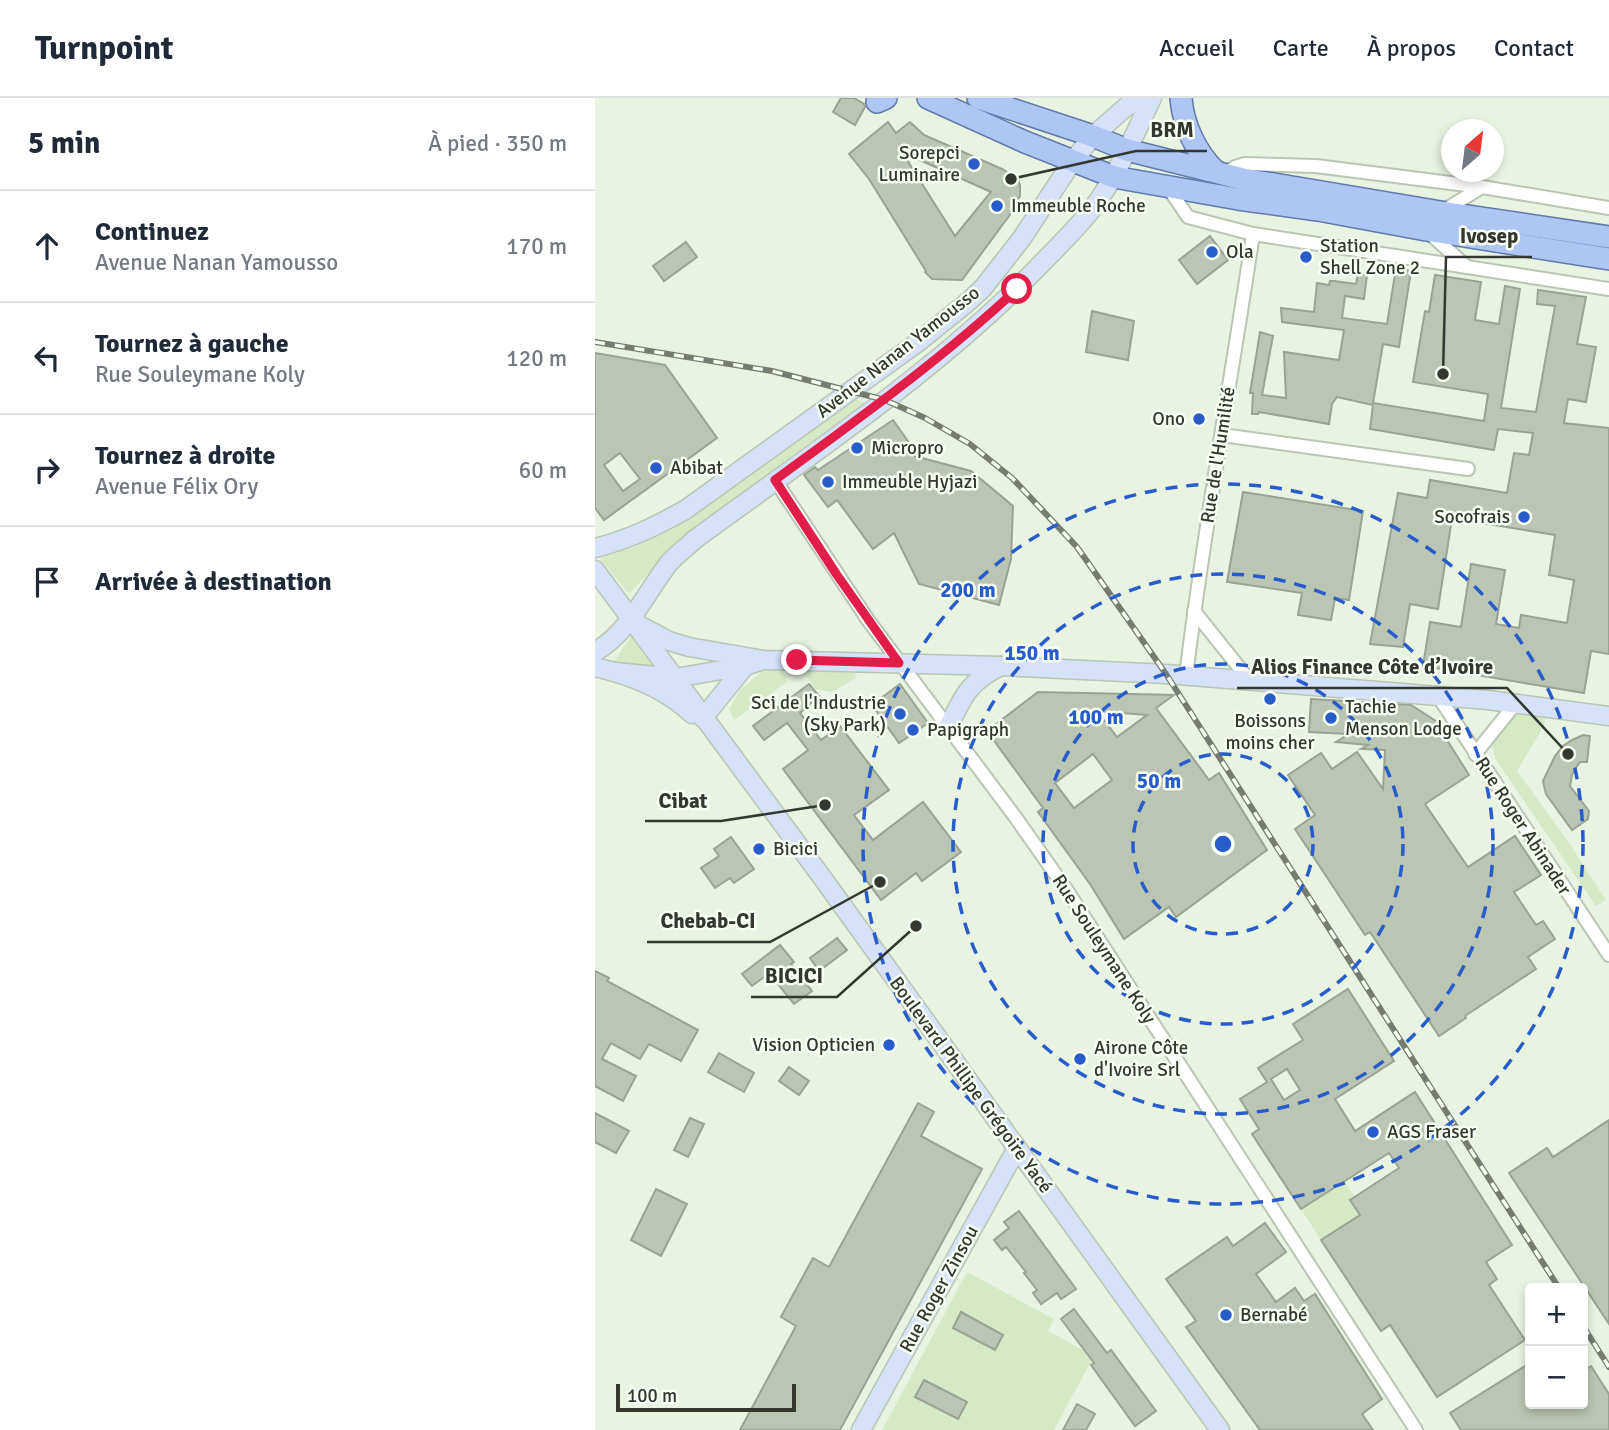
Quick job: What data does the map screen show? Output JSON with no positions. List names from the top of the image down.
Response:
{
  "streets": {
    "main road": ["Avenue Nanan Yamousso", "Boulevard Phillipe Grégoire Yacé", "Rue Roger Zinsou"],
    "street": ["Rue de l'Humilité", "Rue Roger Abinader", "Rue Souleymane Koly"]
  },
  "crossings": [
    ["Avenue Nanan Yamousso", "Rue Souleymane Koly"],
    ["Avenue Nanan Yamousso", "Boulevard Phillipe Grégoire Yacé"],
    ["Boulevard Phillipe Grégoire Yacé", "Rue Roger Zinsou"]
  ],
  "places": [
    "Sorepci Luminaire",
    "BRM",
    "Immeuble Roche",
    "Ola",
    "Station Shell Zone 2",
    "Ivosep",
    "Ono",
    "Micropro",
    "Abibat",
    "Immeuble Hyjazi",
    "Socofrais",
    "Boissons moins cher",
    "Sci de l'Industrie (Sky Park)",
    "Tachie Menson Lodge",
    "Papigraph",
    "Alios Finance Côte d’Ivoire",
    "Cibat",
    "Bicici",
    "Chebab-CI",
    "BICICI",
    "Vision Opticien",
    "Airone Côte d'Ivoire Srl",
    "AGS Fraser",
    "Bernabé"
  ],
  "scale_bar": "100 m",
  "north": "top right",
  "page": {
    "header": "Turnpoint",
    "nav": [
      "Accueil",
      "Carte",
      "À propos",
      "Contact"
    ],
    "heading": ["5 min", "À pied · 350 m"],
    "list": [
      ["Continuez", "Avenue Nanan Yamousso", "170 m"],
      ["Tournez à gauche", "Rue Souleymane Koly", "120 m"],
      ["Tournez à droite", "Avenue Félix Ory", "60 m"],
      "Arrivée à destination"
    ],
    "map_buttons": ["+", "−"],
    "scale": "100 m"
  },
  "rings": [
    "200 m",
    "150 m",
    "100 m",
    "50 m"
  ]
}
